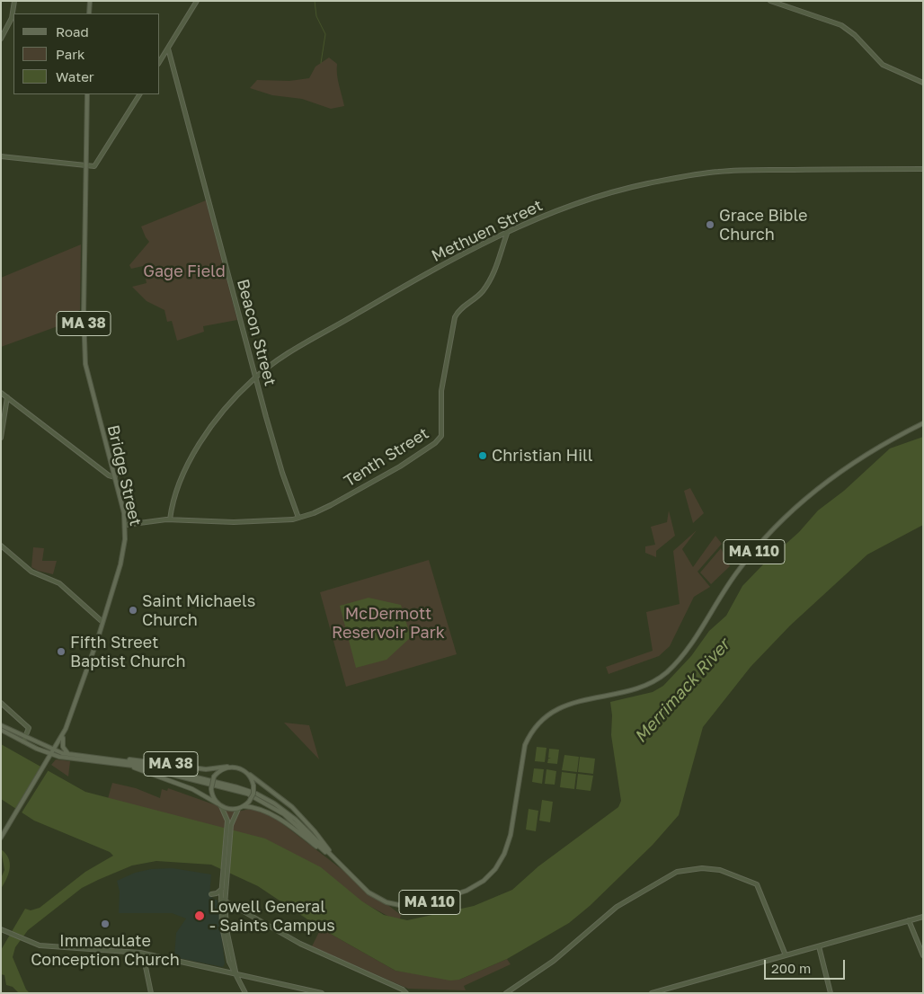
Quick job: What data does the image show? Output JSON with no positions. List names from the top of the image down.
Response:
{
  "streets": {
    "main road": ["MA 38", "Bridge Street", "MA 110"],
    "street": ["Methuen Street", "Beacon Street", "Tenth Street"]
  },
  "crossings": [
    ["Methuen Street", "Beacon Street"],
    ["Methuen Street", "Tenth Street"],
    ["MA 38", "Bridge Street"],
    ["MA 38", "MA 110"],
    ["Beacon Street", "Tenth Street"],
    ["Tenth Street", "Bridge Street"]
  ],
  "water": ["Merrimack River"],
  "parks": ["Gage Field", "McDermott Reservoir Park"],
  "places": [
    "Grace Bible Church",
    "Christian Hill",
    "Saint Michaels Church",
    "Fifth Street Baptist Church",
    "Lowell General - Saints Campus",
    "Immaculate Conception Church"
  ],
  "legend": ["Road", "Park", "Water"],
  "scale_bar": "200 m"
}
